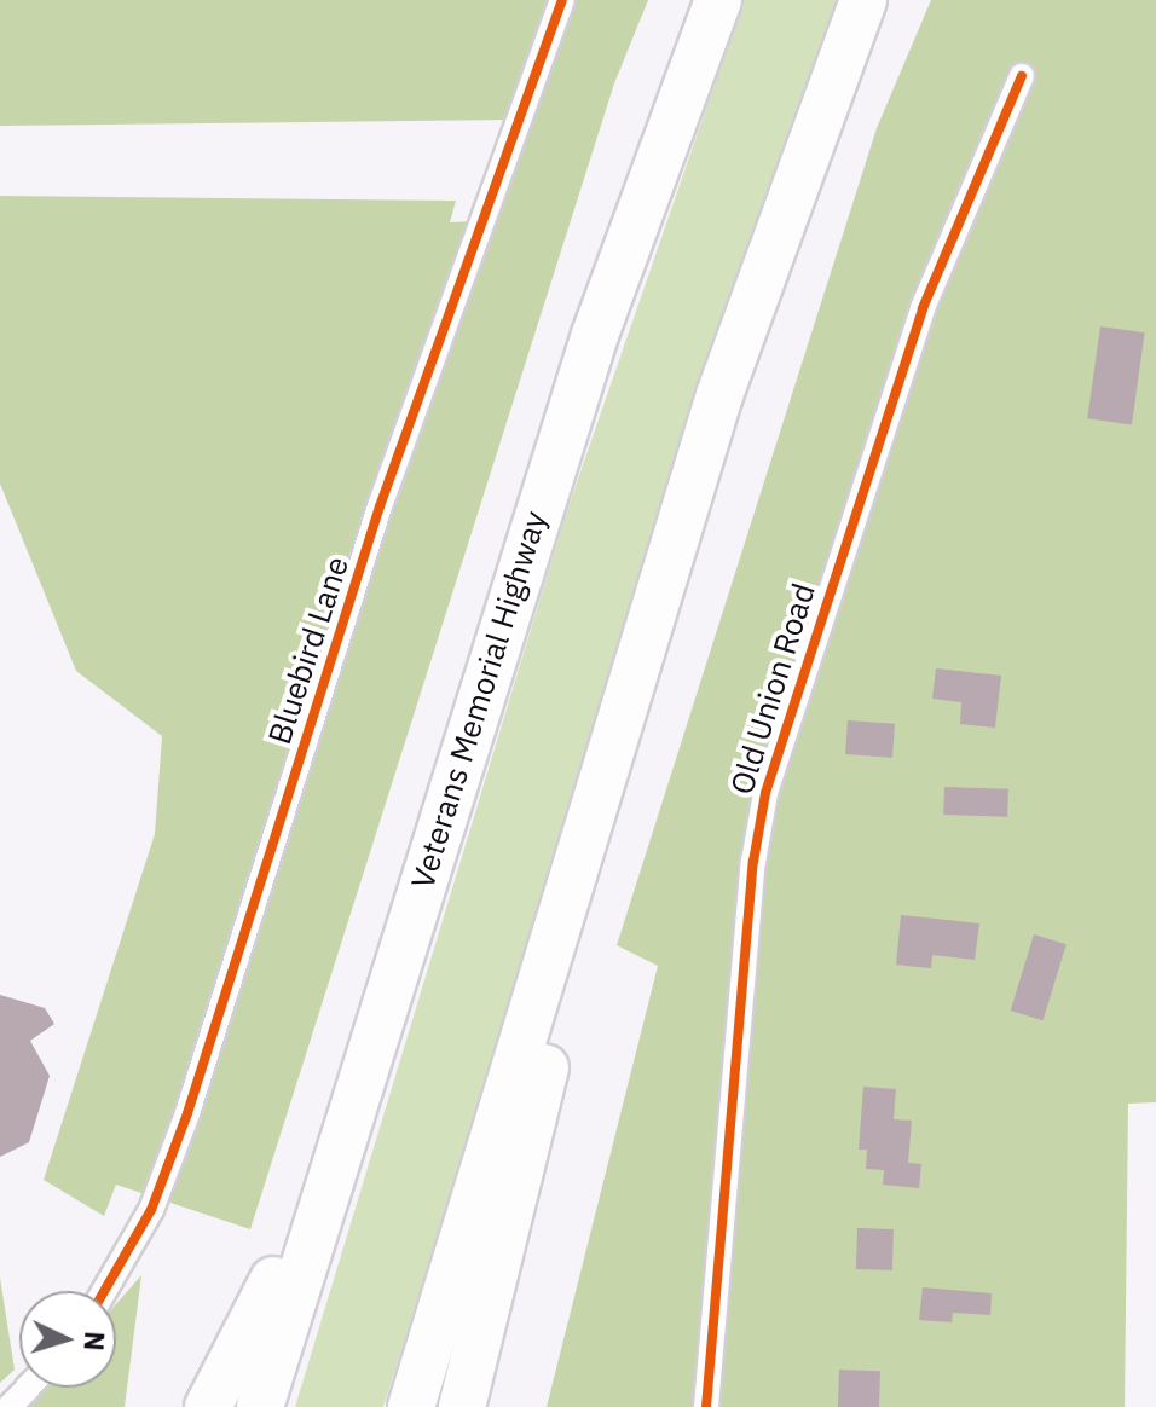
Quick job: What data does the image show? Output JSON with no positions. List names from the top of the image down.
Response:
{
  "streets": {
    "highway": ["Veterans Memorial Highway"],
    "street": ["Bluebird Lane", "Old Union Road"]
  },
  "north": "right"
}
